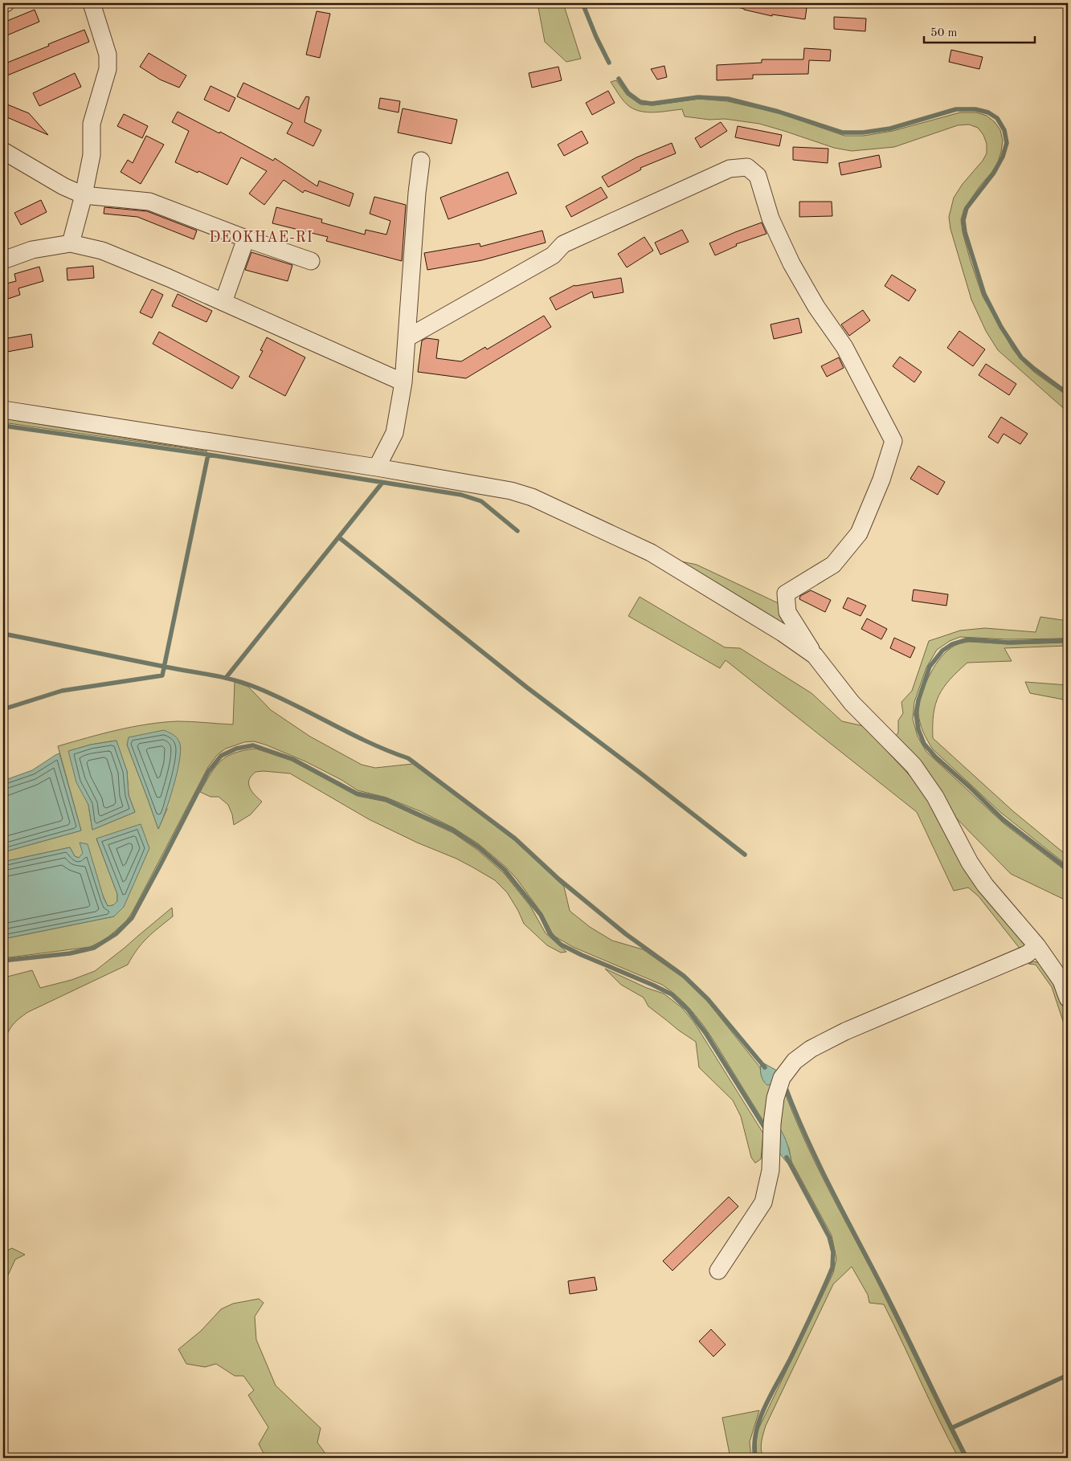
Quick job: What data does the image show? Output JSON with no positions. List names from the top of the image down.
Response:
{
  "districts": ["DEOKHAE-RI"],
  "scale_bar": "50 m"
}
